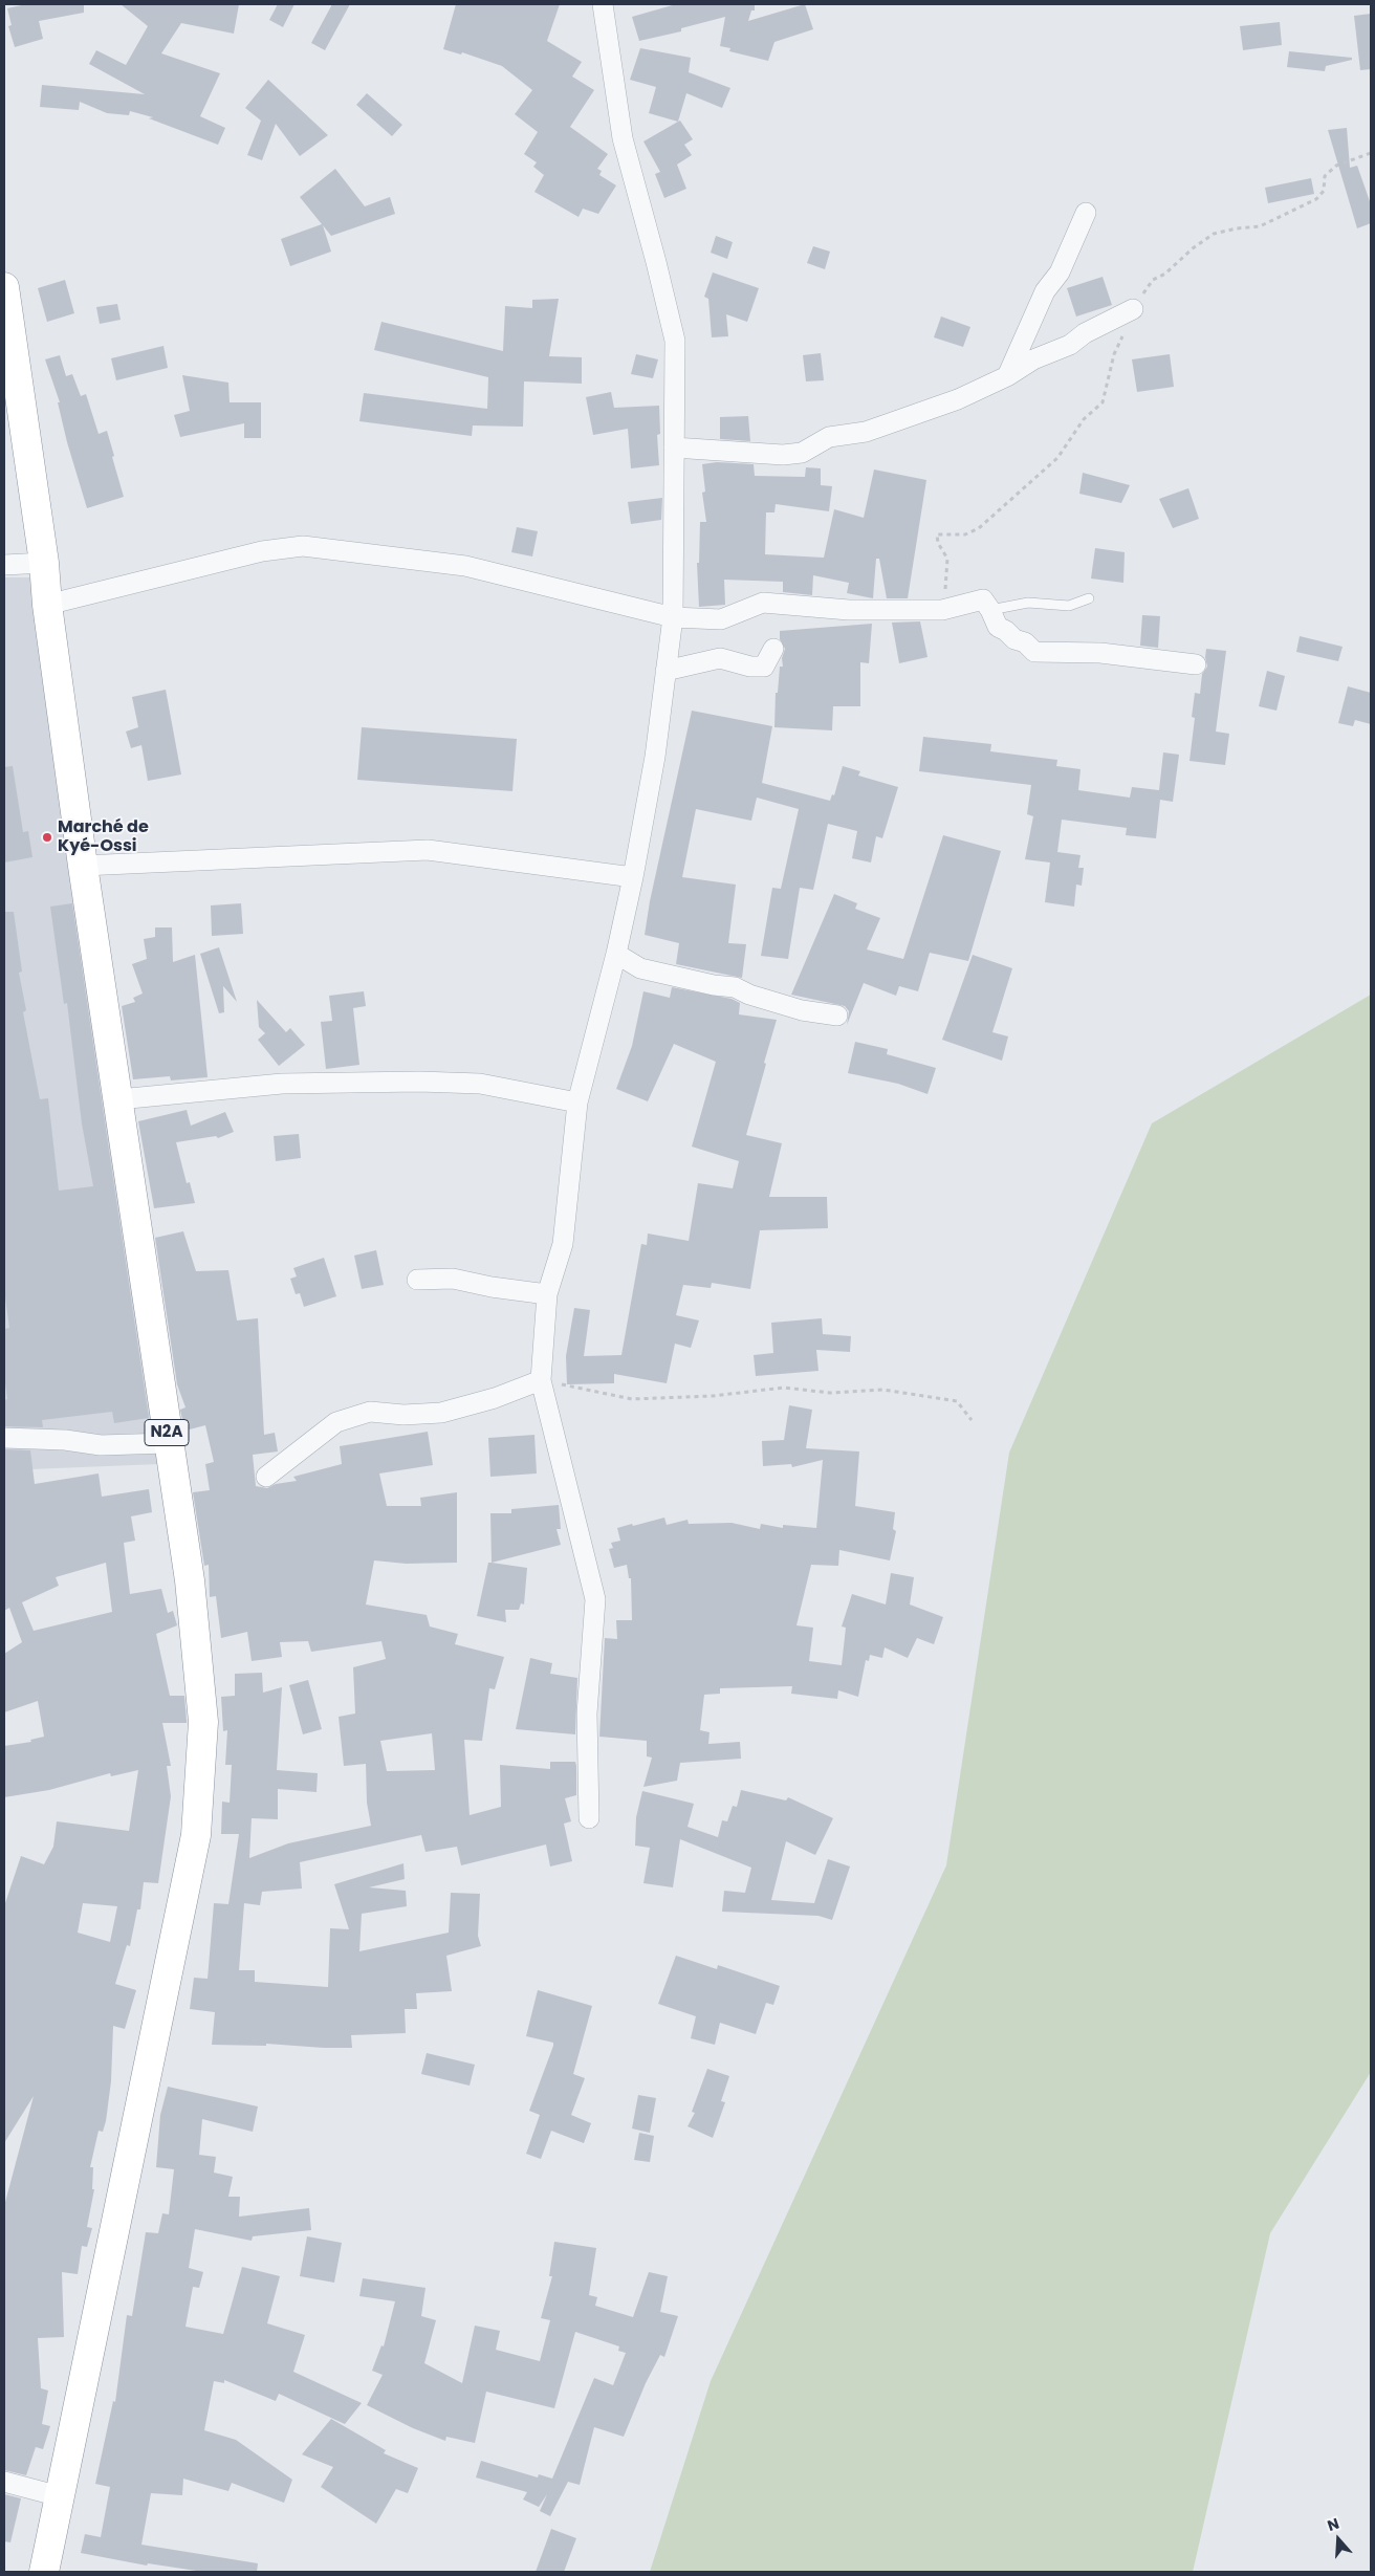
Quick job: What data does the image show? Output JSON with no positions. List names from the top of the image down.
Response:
{
  "streets": {
    "highway": ["N2A"]
  },
  "places": ["Marché de Kyé-Ossi"],
  "north": "top"
}
